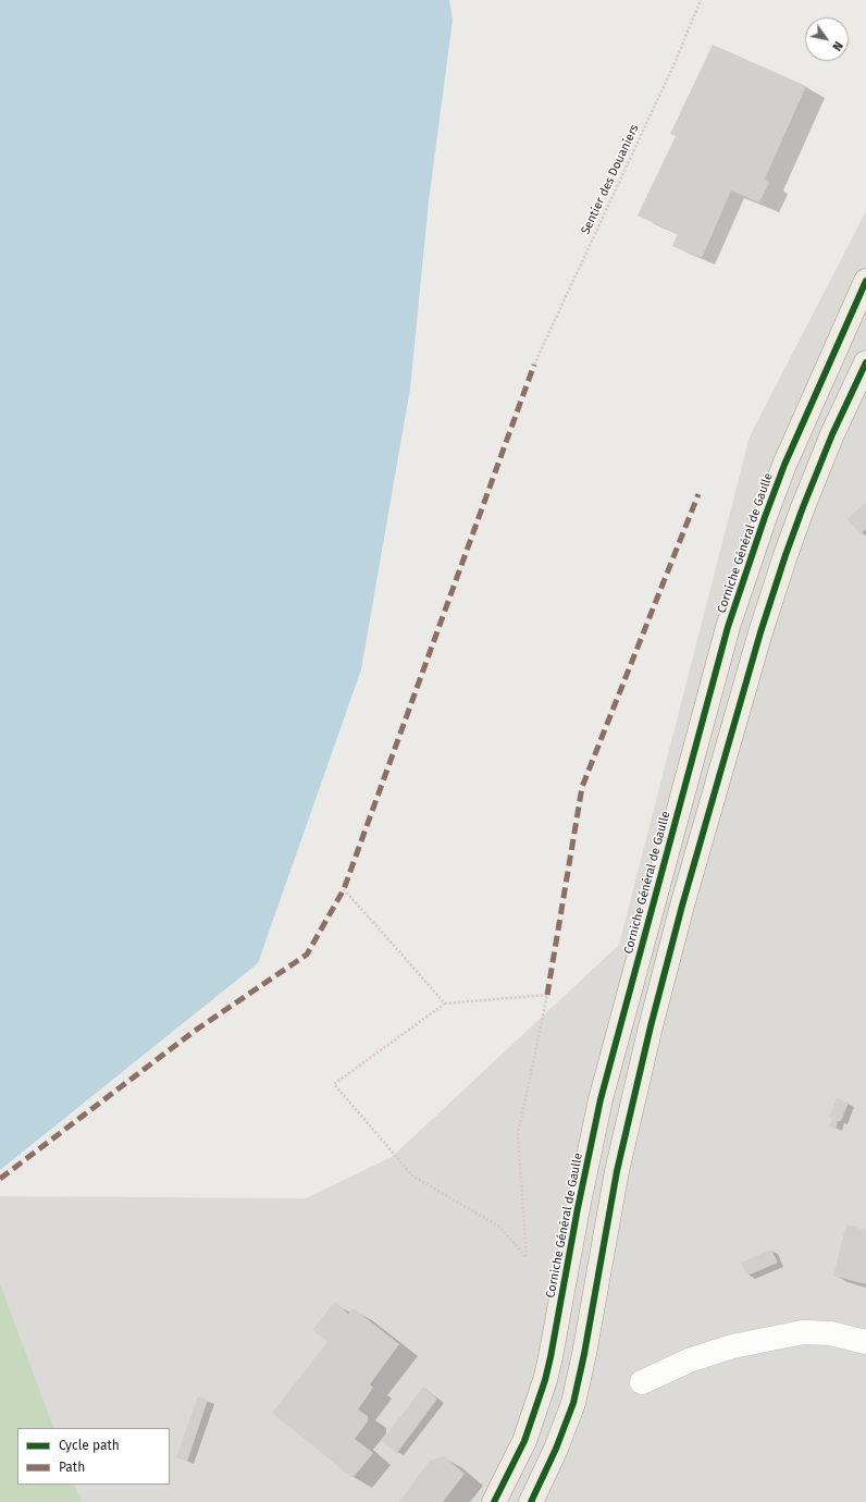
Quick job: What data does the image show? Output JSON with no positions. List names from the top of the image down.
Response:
{
  "streets": {
    "main road": ["Corniche Général de Gaulle"],
    "path": ["Sentier des Douaniers"]
  },
  "legend": ["Cycle path", "Path"],
  "north": "bottom right"
}
